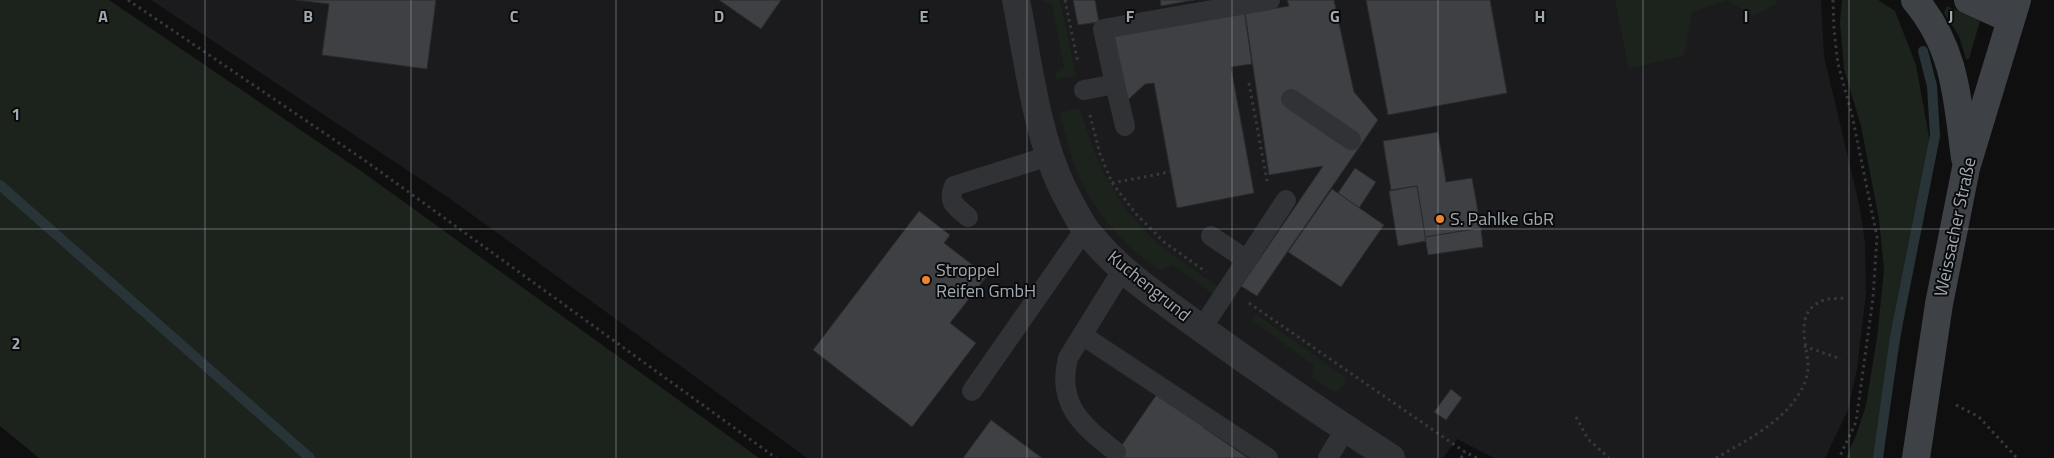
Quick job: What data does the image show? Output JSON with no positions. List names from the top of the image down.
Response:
{
  "streets": {
    "main road": ["Weissacher Straße"],
    "street": ["Kuchengrund"]
  },
  "places": ["S. Pahlke GbR", "Stroppel Reifen GmbH"],
  "grid": {
    "columns": [
      "A",
      "B",
      "C",
      "D",
      "E",
      "F",
      "G",
      "H",
      "I",
      "J"
    ],
    "rows": ["1", "2"]
  }
}
